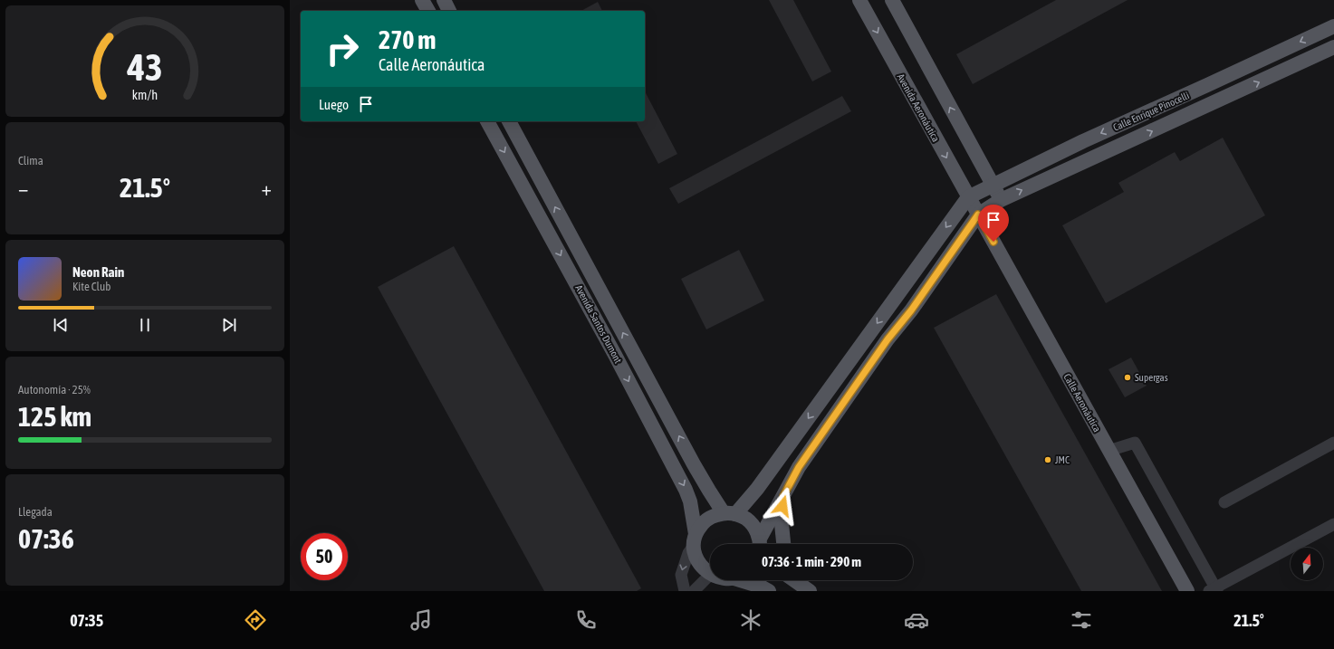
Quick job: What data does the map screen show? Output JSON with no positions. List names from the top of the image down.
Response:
{
  "streets": {
    "main road": [
      "Avenida Aeronáutica",
      "Calle Enrique Pinocelli",
      "Avenida Santos Dumont",
      "Calle Aeronáutica"
    ]
  },
  "crossings": [
    ["Avenida Aeronáutica", "Calle Enrique Pinocelli"],
    ["Avenida Aeronáutica", "Calle Aeronáutica"],
    ["Calle Enrique Pinocelli", "Calle Aeronáutica"]
  ],
  "places": ["Supergas", "JMC"],
  "north": "top",
  "page": {
    "turn": ["270 m", "Calle Aeronáutica"],
    "then": "Luego",
    "tile": [
      "Clima",
      ["Autonomía · 25%", "125 km"],
      ["Llegada", "07:36"]
    ],
    "heat": ["−", "21.5°", "+"],
    "song": ["Neon Rain", "Kite Club"],
    "limit": "50",
    "trip": "07:36 · 1 min · 290 m",
    "tabs": ["07:35", "21.5°"],
    "gauge": ["43", "km/h"]
  }
}
